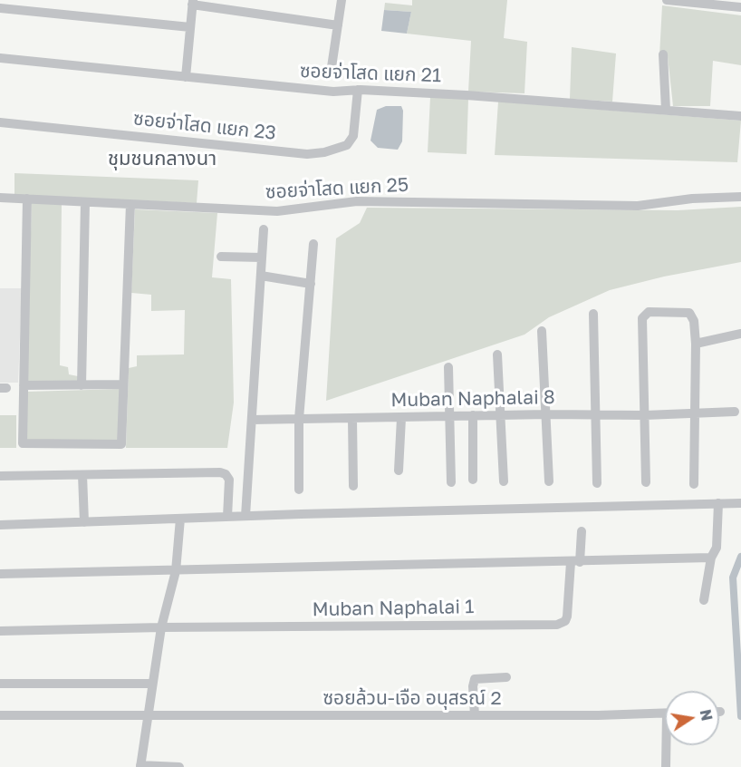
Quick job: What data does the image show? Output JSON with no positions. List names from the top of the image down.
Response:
{
  "streets": {
    "street": [
      "ซอยจ่าโสด แยก 21",
      "ซอยจ่าโสด แยก 23",
      "ซอยจ่าโสด แยก 25",
      "Muban Naphalai 8",
      "Muban Naphalai 1",
      "ซอยล้วน-เจือ อนุสรณ์ 2"
    ]
  },
  "crossings": [
    ["ซอยจ่าโสด แยก 21", "ซอยจ่าโสด แยก 23"]
  ],
  "districts": ["ชุมชนกลางนา"],
  "north": "right"
}
